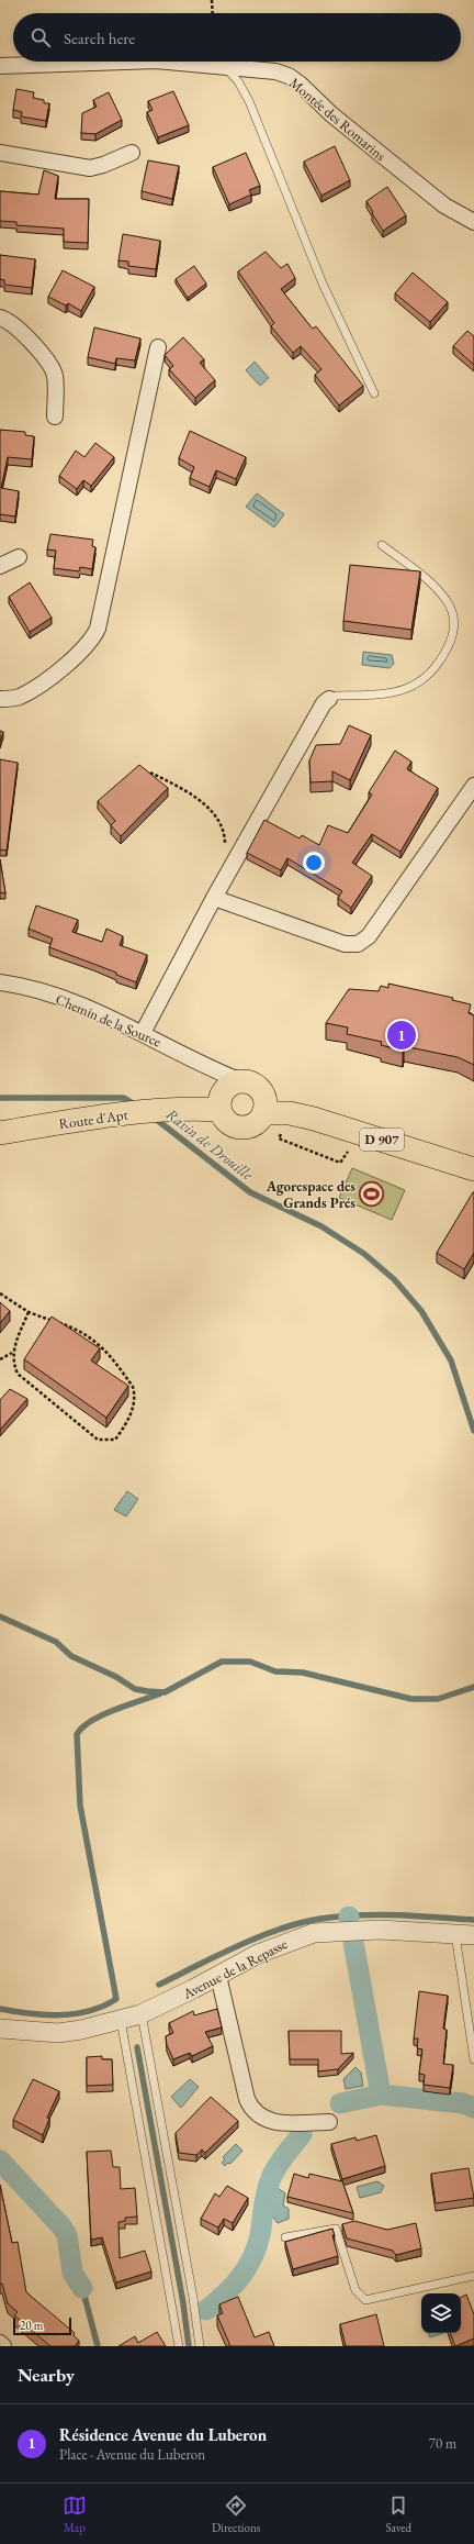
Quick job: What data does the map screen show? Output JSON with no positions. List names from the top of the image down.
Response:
{
  "streets": {
    "main road": ["Route d'Apt", "D 907"],
    "street": ["Montée des Romarins", "Chemin de la Source", "Avenue de la Repasse"]
  },
  "crossings": [
    ["Chemin de la Source", "Route d'Apt"],
    ["Chemin de la Source", "D 907"],
    ["Route d'Apt", "D 907"]
  ],
  "water": ["Ravin de Drouille"],
  "places": {
    "sports": ["Agorespace des Grands Prés"]
  },
  "scale_bar": "20 m",
  "page": {
    "search": "Search here",
    "pins": "1",
    "scale": "20 m",
    "heading": "Nearby",
    "list": [
      {
        "mark": "1",
        "name": "Résidence Avenue du Luberon",
        "note": "Place · Avenue du Luberon",
        "value": "70 m"
      }
    ],
    "nav": ["Map", "Directions", "Saved"]
  }
}
